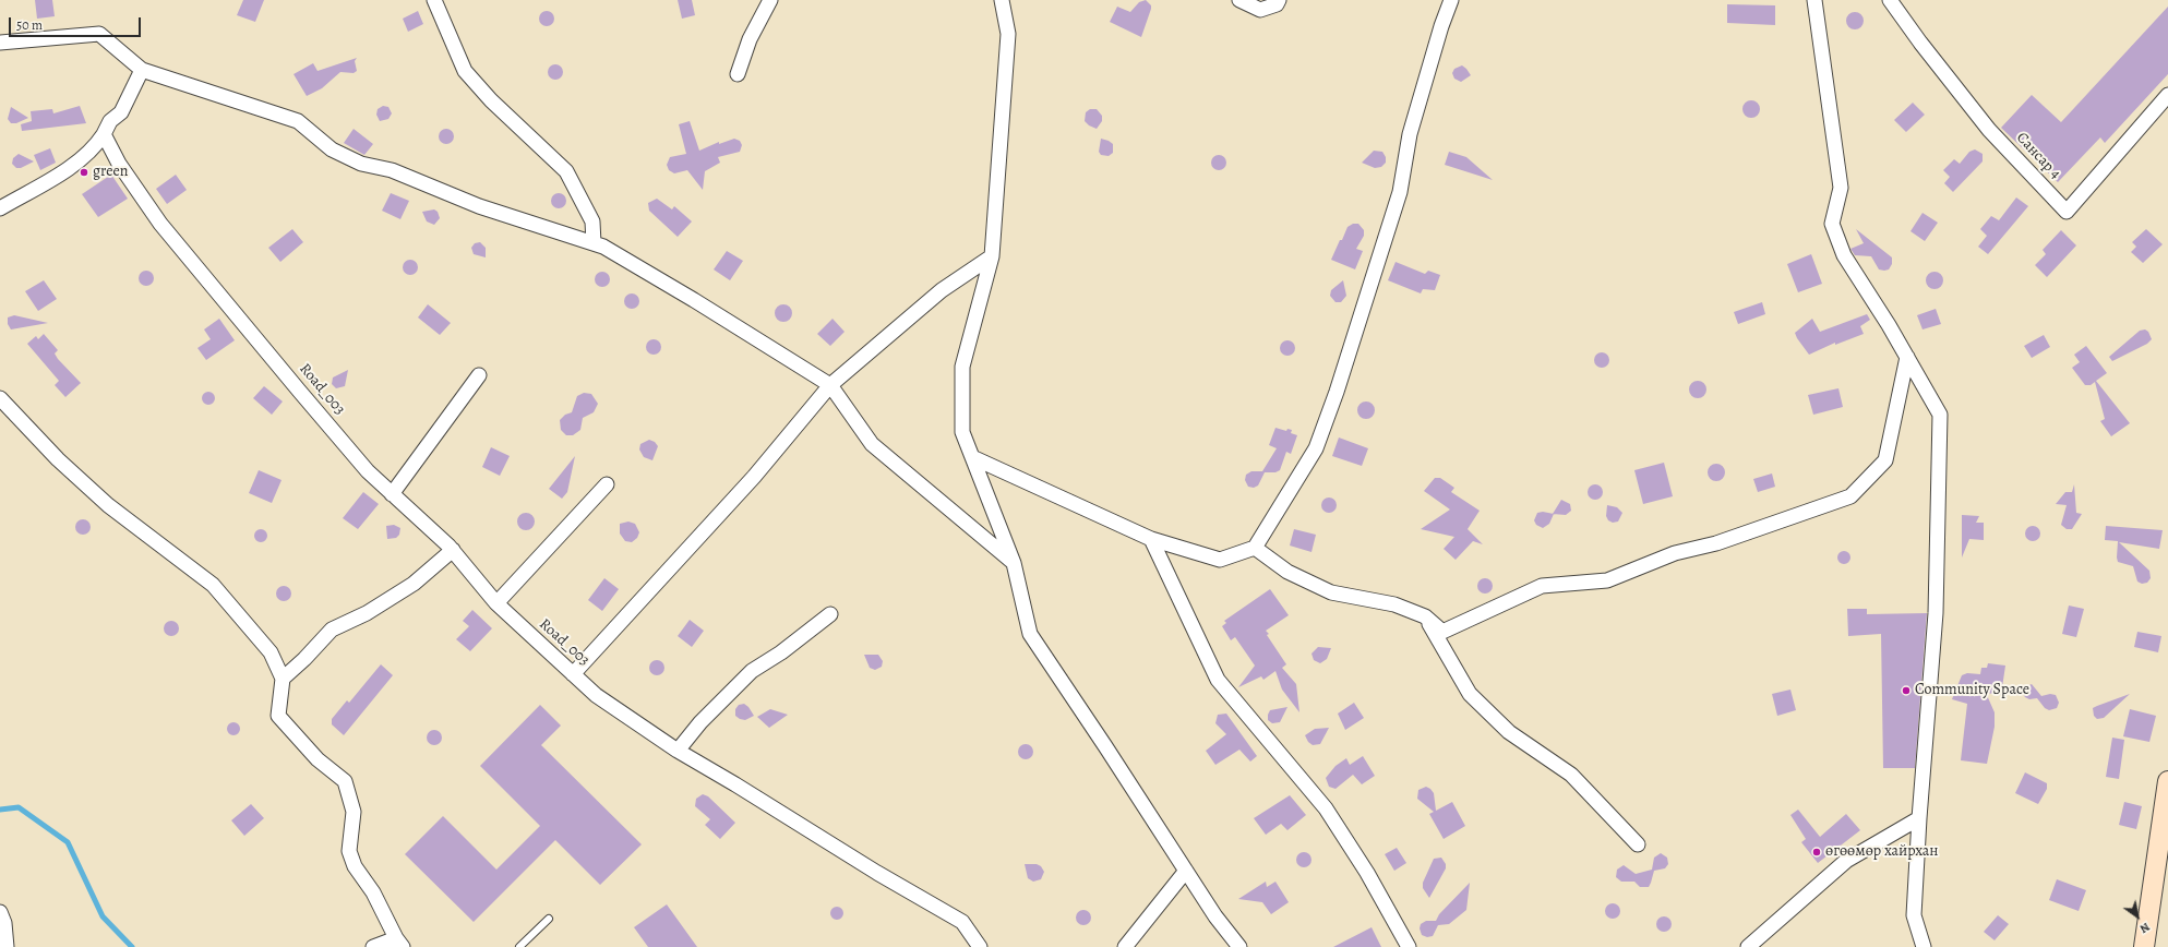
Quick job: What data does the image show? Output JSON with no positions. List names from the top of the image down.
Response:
{
  "streets": {
    "street": ["Сансар 4", "Road_003"]
  },
  "places": ["green", "Community Space", "өгөөмөр хайрхан"],
  "scale_bar": "50 m",
  "north": "bottom right"
}
